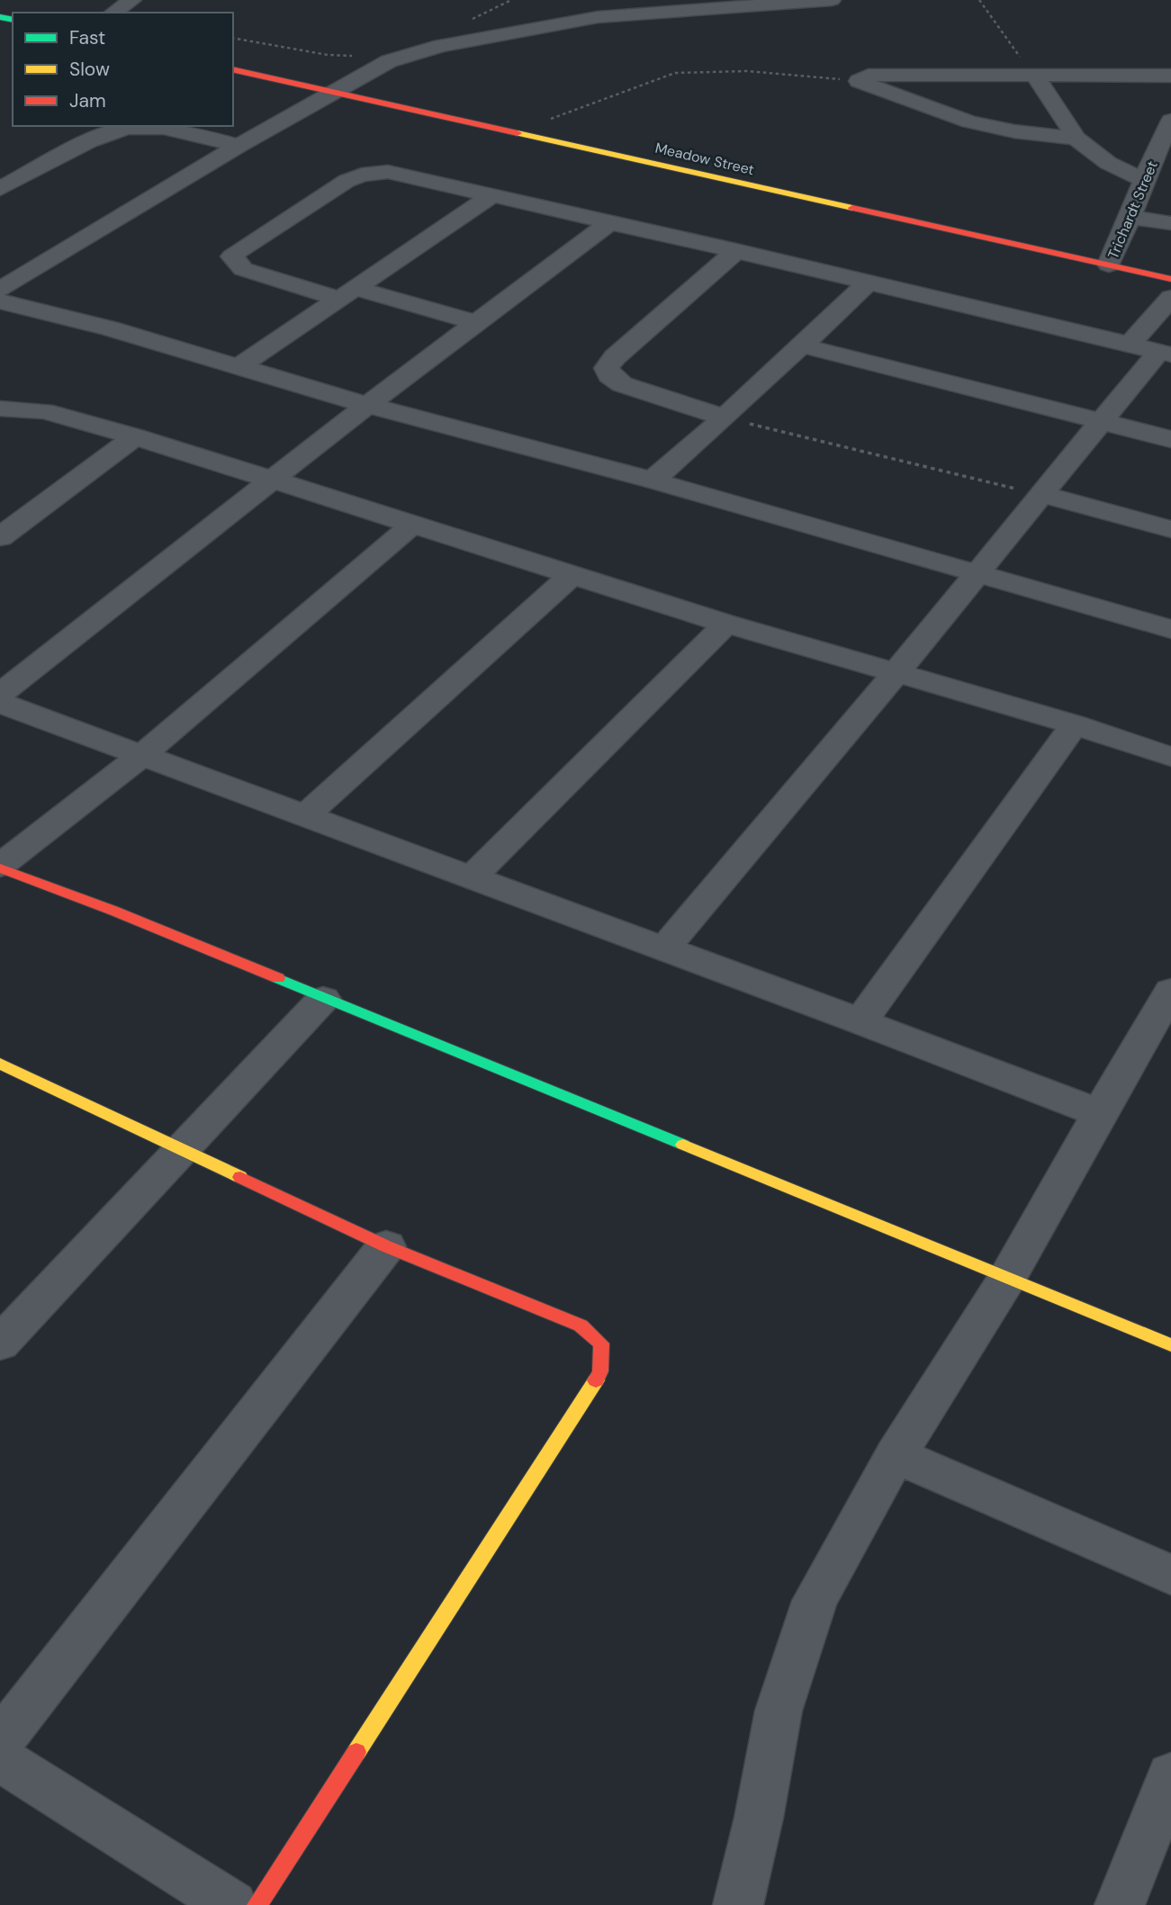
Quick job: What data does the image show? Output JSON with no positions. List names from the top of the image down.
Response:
{
  "streets": {
    "street": ["Meadow Street", "Trichardt Street"]
  },
  "crossings": [
    ["Meadow Street", "Trichardt Street"]
  ],
  "legend": ["Fast", "Slow", "Jam"]
}
